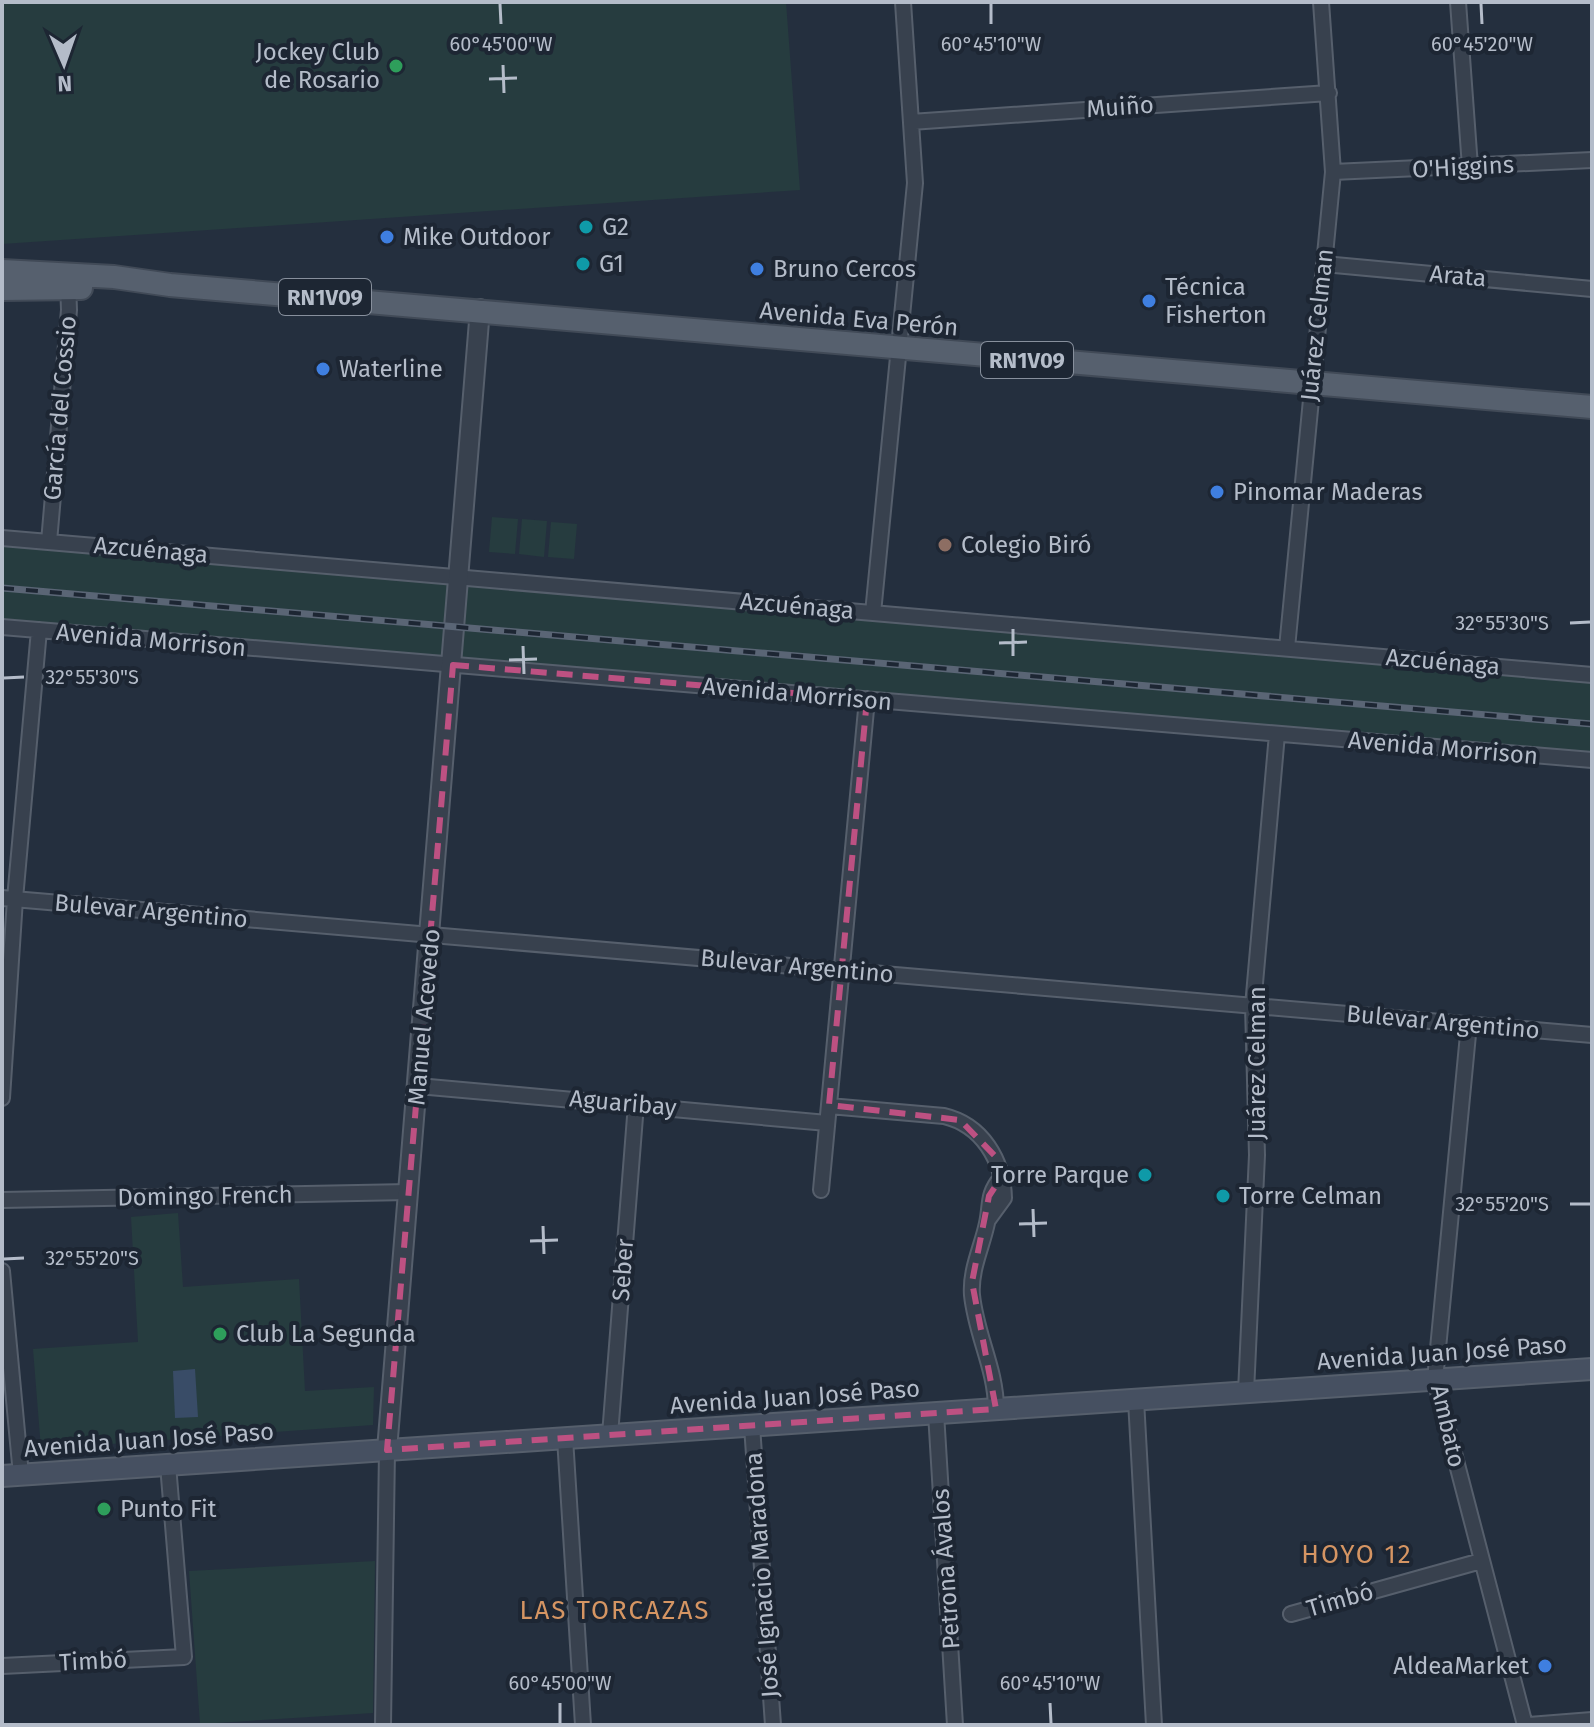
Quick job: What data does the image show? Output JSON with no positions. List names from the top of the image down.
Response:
{
  "streets": {
    "main road": ["RN1V09", "Avenida Eva Perón", "Avenida Juan José Paso"],
    "street": [
      "Muiño",
      "O'Higgins",
      "Arata",
      "Juárez Celman",
      "García del Cossio",
      "Azcuénaga",
      "Avenida Morrison",
      "Bulevar Argentino",
      "Manuel Acevedo",
      "Aguaribay",
      "Domingo French",
      "Seber",
      "Ambato",
      "Petrona Ávalos",
      "José Ignacio Maradona",
      "Timbó"
    ]
  },
  "crossings": [
    ["Muiño", "Juárez Celman"],
    ["O'Higgins", "Juárez Celman"],
    ["Arata", "Juárez Celman"],
    ["Avenida Eva Perón", "Juárez Celman"],
    ["Avenida Eva Perón", "García del Cossio"],
    ["Avenida Eva Perón", "Manuel Acevedo"],
    ["Juárez Celman", "Azcuénaga"],
    ["Juárez Celman", "Avenida Morrison"],
    ["Juárez Celman", "Bulevar Argentino"],
    ["Juárez Celman", "Avenida Juan José Paso"],
    ["García del Cossio", "Azcuénaga"],
    ["Azcuénaga", "Manuel Acevedo"],
    ["Avenida Morrison", "Manuel Acevedo"],
    ["Bulevar Argentino", "Manuel Acevedo"],
    ["Bulevar Argentino", "Ambato"],
    ["Manuel Acevedo", "Aguaribay"],
    ["Manuel Acevedo", "Domingo French"],
    ["Manuel Acevedo", "Avenida Juan José Paso"],
    ["Aguaribay", "Seber"],
    ["Seber", "Avenida Juan José Paso"],
    ["Avenida Juan José Paso", "Ambato"],
    ["Avenida Juan José Paso", "Petrona Ávalos"],
    ["Avenida Juan José Paso", "José Ignacio Maradona"],
    ["Avenida Juan José Paso", "Timbó"],
    ["Ambato", "Timbó"]
  ],
  "districts": ["HOYO 12", "LAS TORCAZAS"],
  "places": [
    "Jockey Club de Rosario",
    "G2",
    "Mike Outdoor",
    "G1",
    "Bruno Cercos",
    "Técnica Fisherton",
    "Waterline",
    "Pinomar Maderas",
    "Colegio Biró",
    "Torre Parque",
    "Torre Celman",
    "Club La Segunda",
    "Punto Fit",
    "AldeaMarket"
  ],
  "north": "bottom",
  "coordinates": [
    "60°45'00\"W",
    "60°45'10\"W",
    "60°45'20\"W",
    "32°55'30\"S",
    "32°55'20\"S"
  ]
}
